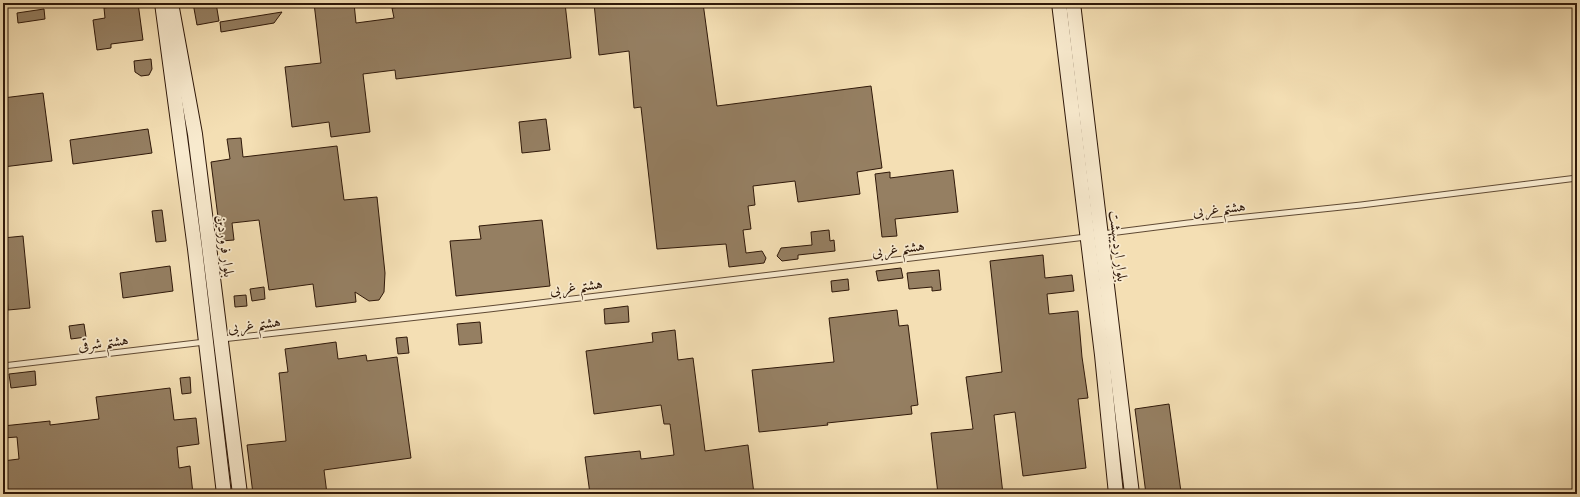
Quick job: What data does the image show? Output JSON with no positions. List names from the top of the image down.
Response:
{
  "streets": {
    "street": ["بلوار فروردین", "بلوار اردیبهشت"],
    "lane": ["هشتم غربی", "هشتم شرقی"]
  },
  "crossings": [
    ["هشتم غربی", "بلوار فروردین"],
    ["هشتم غربی", "بلوار اردیبهشت"]
  ]
}
